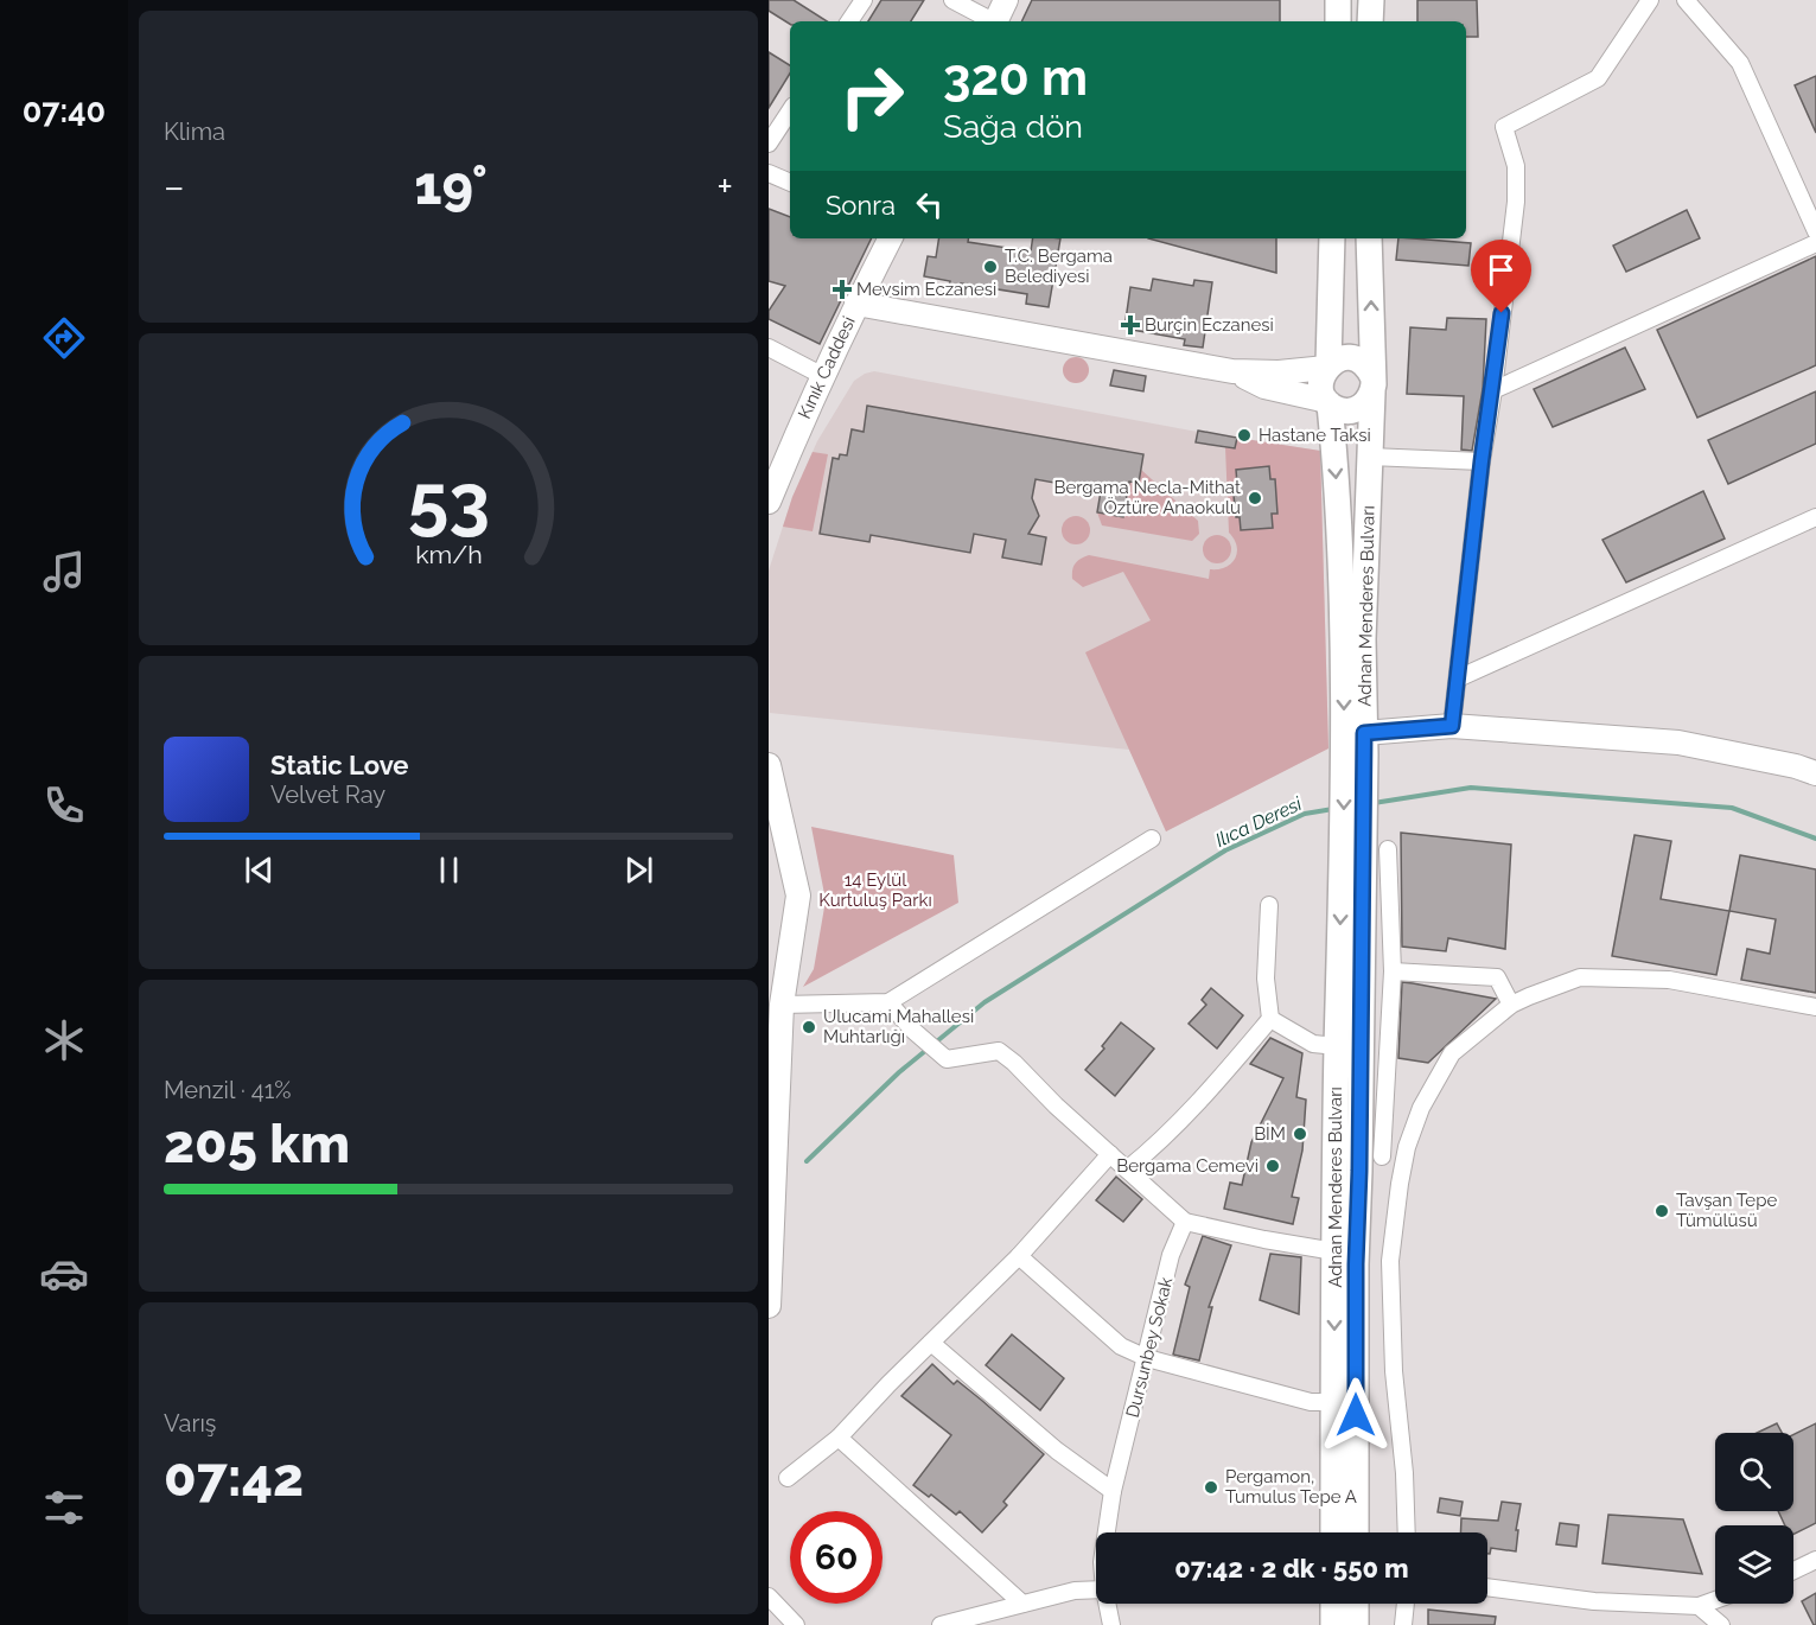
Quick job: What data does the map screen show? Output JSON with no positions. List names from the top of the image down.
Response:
{
  "streets": {
    "main road": ["Kınık Caddesi", "Adnan Menderes Bulvarı"],
    "street": ["Dursunbey Sokak"]
  },
  "water": ["Ilıca Deresi"],
  "parks": ["14 Eylül Kurtuluş Parkı"],
  "places": {
    "other": [
      "T.C. Bergama Belediyesi",
      "Hastane Taksi",
      "Bergama Necla-Mithat Öztüre Anaokulu",
      "Ulucami Mahallesi Muhtarlığı",
      "BİM",
      "Bergama Cemevi",
      "Tavşan Tepe Tümülüsü",
      "Pergamon, Tumulus Tepe A"
    ],
    "health": ["Mevsim Eczanesi", "Burçin Eczanesi"]
  },
  "page": {
    "tabs": "07:40",
    "tile": [
      "Klima",
      ["Menzil · 41%", "205 km"],
      ["Varış", "07:42"]
    ],
    "turn": ["320 m", "Sağa dön"],
    "heat": ["−", "19°", "+"],
    "then": "Sonra",
    "song": ["Static Love", "Velvet Ray"],
    "limit": "60",
    "trip": "07:42 · 2 dk · 550 m",
    "gauge": ["53", "km/h"]
  }
}
